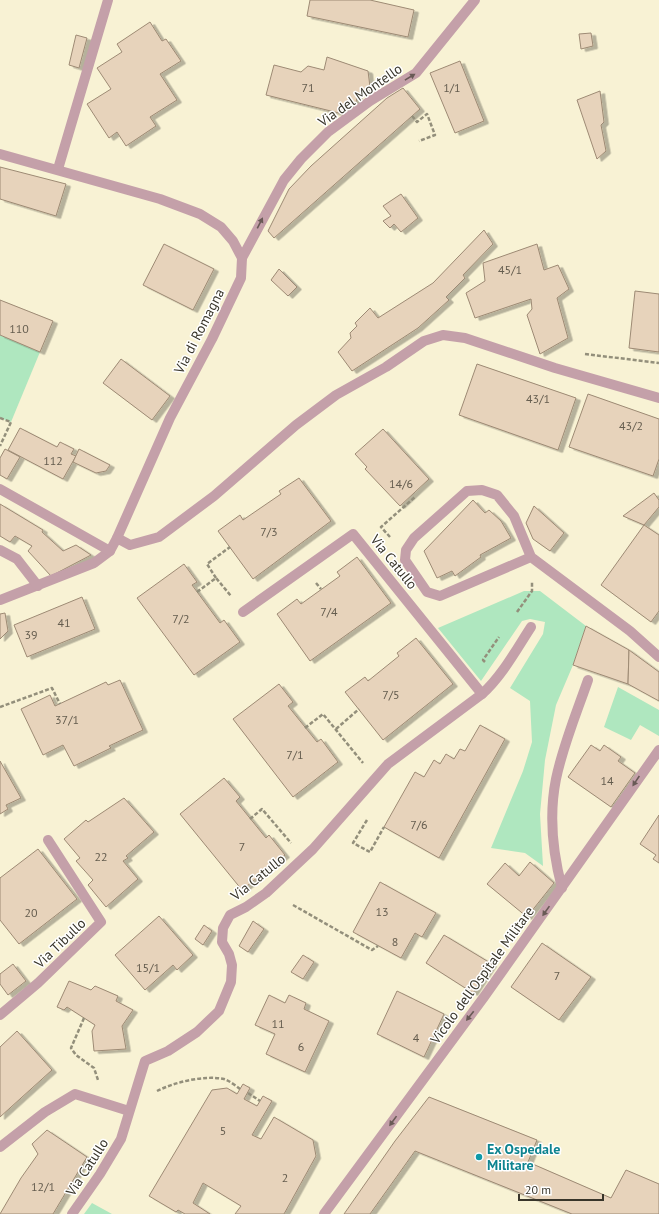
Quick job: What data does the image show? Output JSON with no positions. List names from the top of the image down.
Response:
{
  "streets": {
    "street": [
      "Via del Montello",
      "Via di Romagna",
      "Via Catullo",
      "Via Tibullo",
      "Vicolo dell'Ospitale Militare"
    ]
  },
  "crossings": [
    ["Via del Montello", "Via di Romagna"]
  ],
  "one_way": ["Via del Montello", "Vicolo dell'Ospitale Militare"],
  "places": ["Ex Ospedale Militare"],
  "house_numbers": [
    "71",
    "1/1",
    "45/1",
    "110",
    "43/1",
    "43/2",
    "112",
    "14/6",
    "7/3",
    "7/4",
    "7/2",
    "41",
    "39",
    "7/5",
    "37/1",
    "7/1",
    "14",
    "7/6",
    "7",
    "22",
    "13",
    "20",
    "8",
    "15/1",
    "7",
    "11",
    "4",
    "6",
    "5",
    "2",
    "12/1"
  ],
  "scale_bar": "20 m"
}
